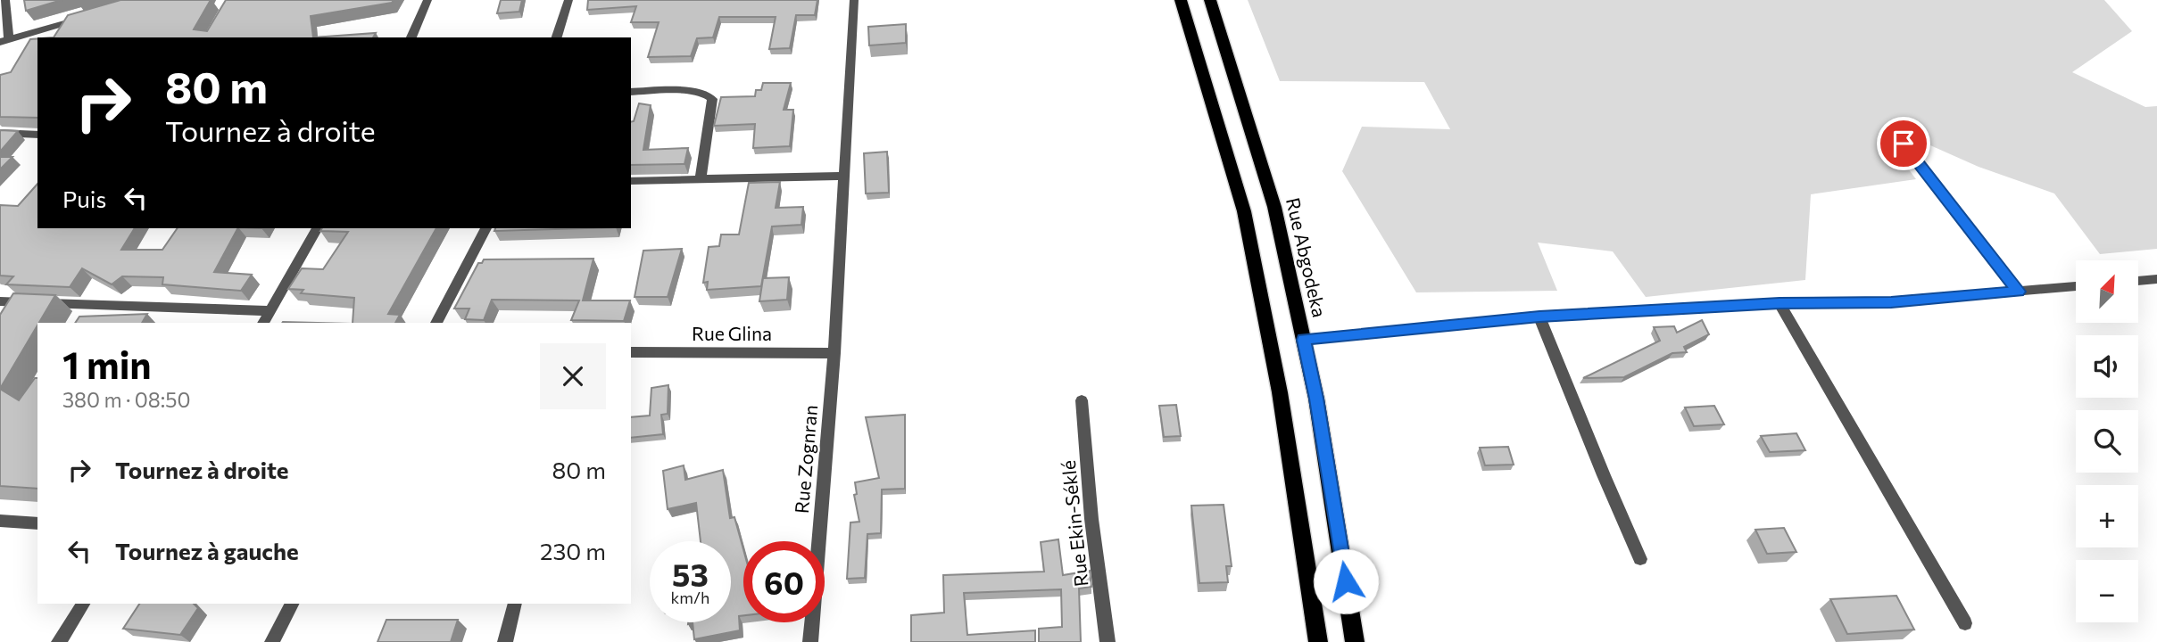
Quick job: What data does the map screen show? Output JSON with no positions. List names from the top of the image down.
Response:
{
  "streets": {
    "main road": ["Rue Abgodeka"],
    "street": ["Rue Glina", "Rue Zognran", "Rue Ekin-Séklé"]
  },
  "crossings": [
    ["Rue Glina", "Rue Zognran"]
  ],
  "north": "top right",
  "page": {
    "turn": ["80 m", "Tournez à droite"],
    "then": "Puis",
    "map_buttons": ["+", "−"],
    "heading": ["1 min", "380 m · 08:50"],
    "list": [
      {
        "name": "Tournez à droite",
        "value": "80 m"
      },
      {
        "name": "Tournez à gauche",
        "value": "230 m"
      }
    ],
    "speed": "53 km/h",
    "limit": "60"
  }
}
